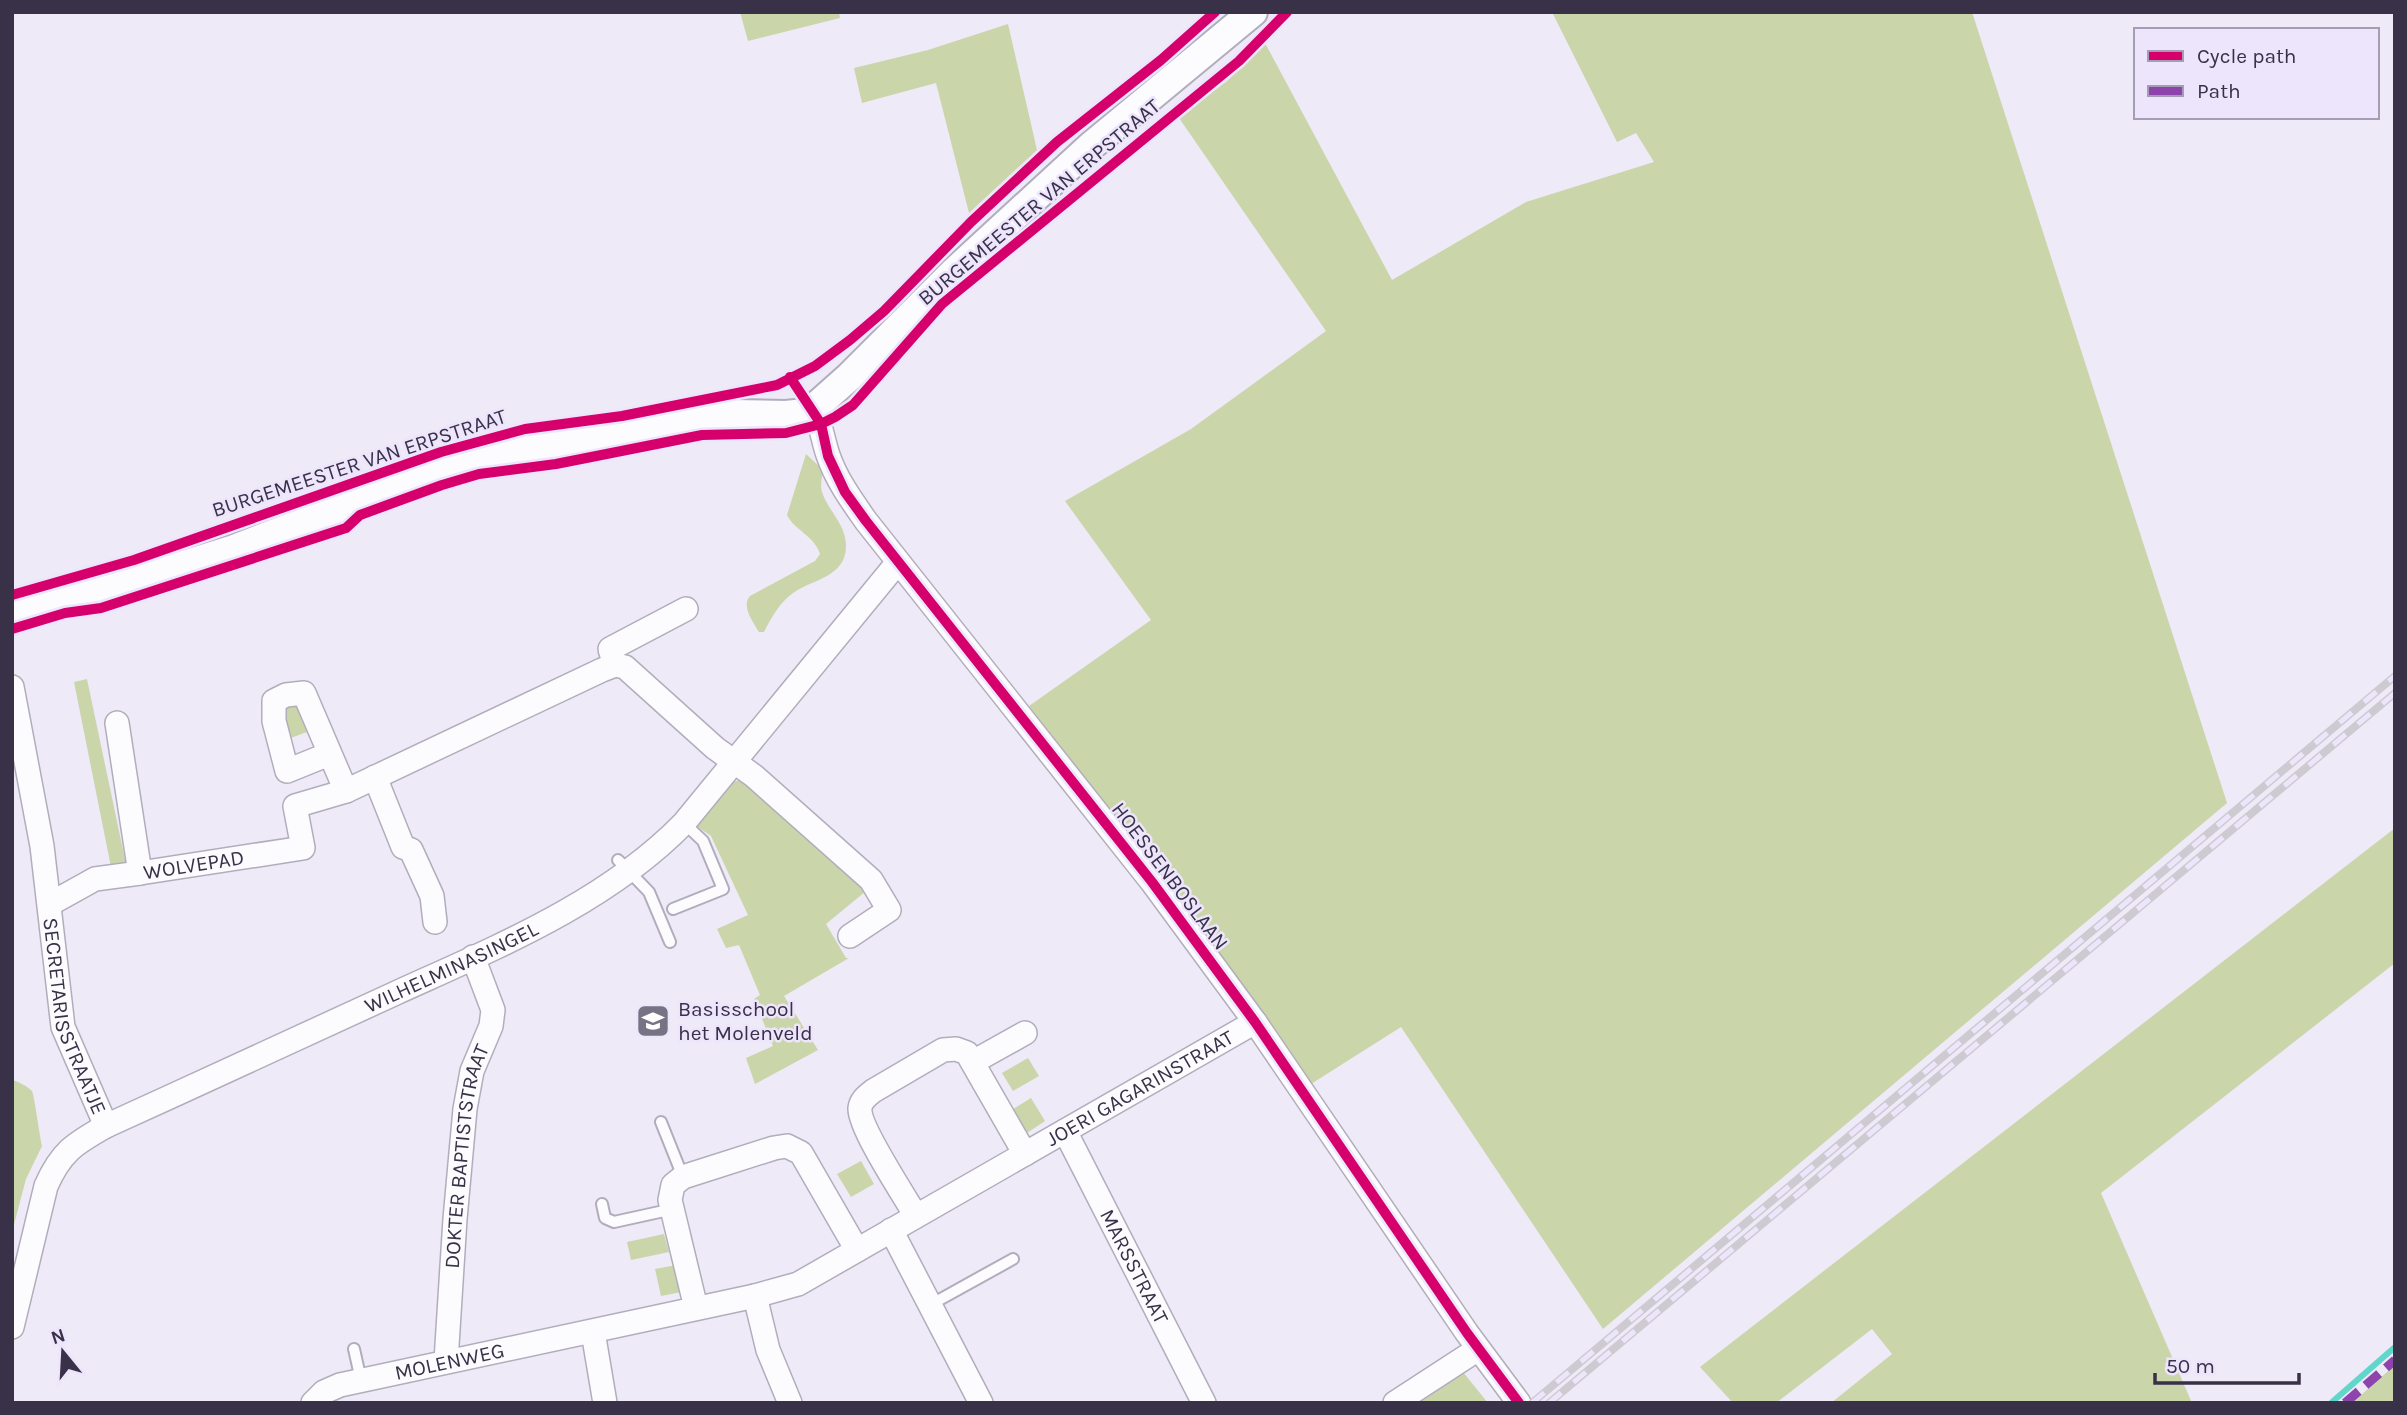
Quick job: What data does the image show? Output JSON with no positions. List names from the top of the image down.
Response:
{
  "streets": {
    "street": [
      "BURGEMEESTER VAN ERPSTRAAT",
      "WOLVEPAD",
      "HOESSENBOSLAAN",
      "WILHELMINASINGEL",
      "SECRETARISSTRAATJE",
      "JOERI GAGARINSTRAAT",
      "DOKTER BAPTISTSTRAAT",
      "MARSSTRAAT",
      "MOLENWEG"
    ]
  },
  "crossings": [
    ["BURGEMEESTER VAN ERPSTRAAT", "HOESSENBOSLAAN"],
    ["WOLVEPAD", "SECRETARISSTRAATJE"],
    ["HOESSENBOSLAAN", "WILHELMINASINGEL"],
    ["HOESSENBOSLAAN", "JOERI GAGARINSTRAAT"],
    ["WILHELMINASINGEL", "SECRETARISSTRAATJE"],
    ["WILHELMINASINGEL", "DOKTER BAPTISTSTRAAT"],
    ["JOERI GAGARINSTRAAT", "MARSSTRAAT"],
    ["JOERI GAGARINSTRAAT", "MOLENWEG"],
    ["DOKTER BAPTISTSTRAAT", "MOLENWEG"]
  ],
  "places": {
    "school or university": ["Basisschool het Molenveld"]
  },
  "legend": ["Cycle path", "Path"],
  "scale_bar": "50 m",
  "north": "top"
}
